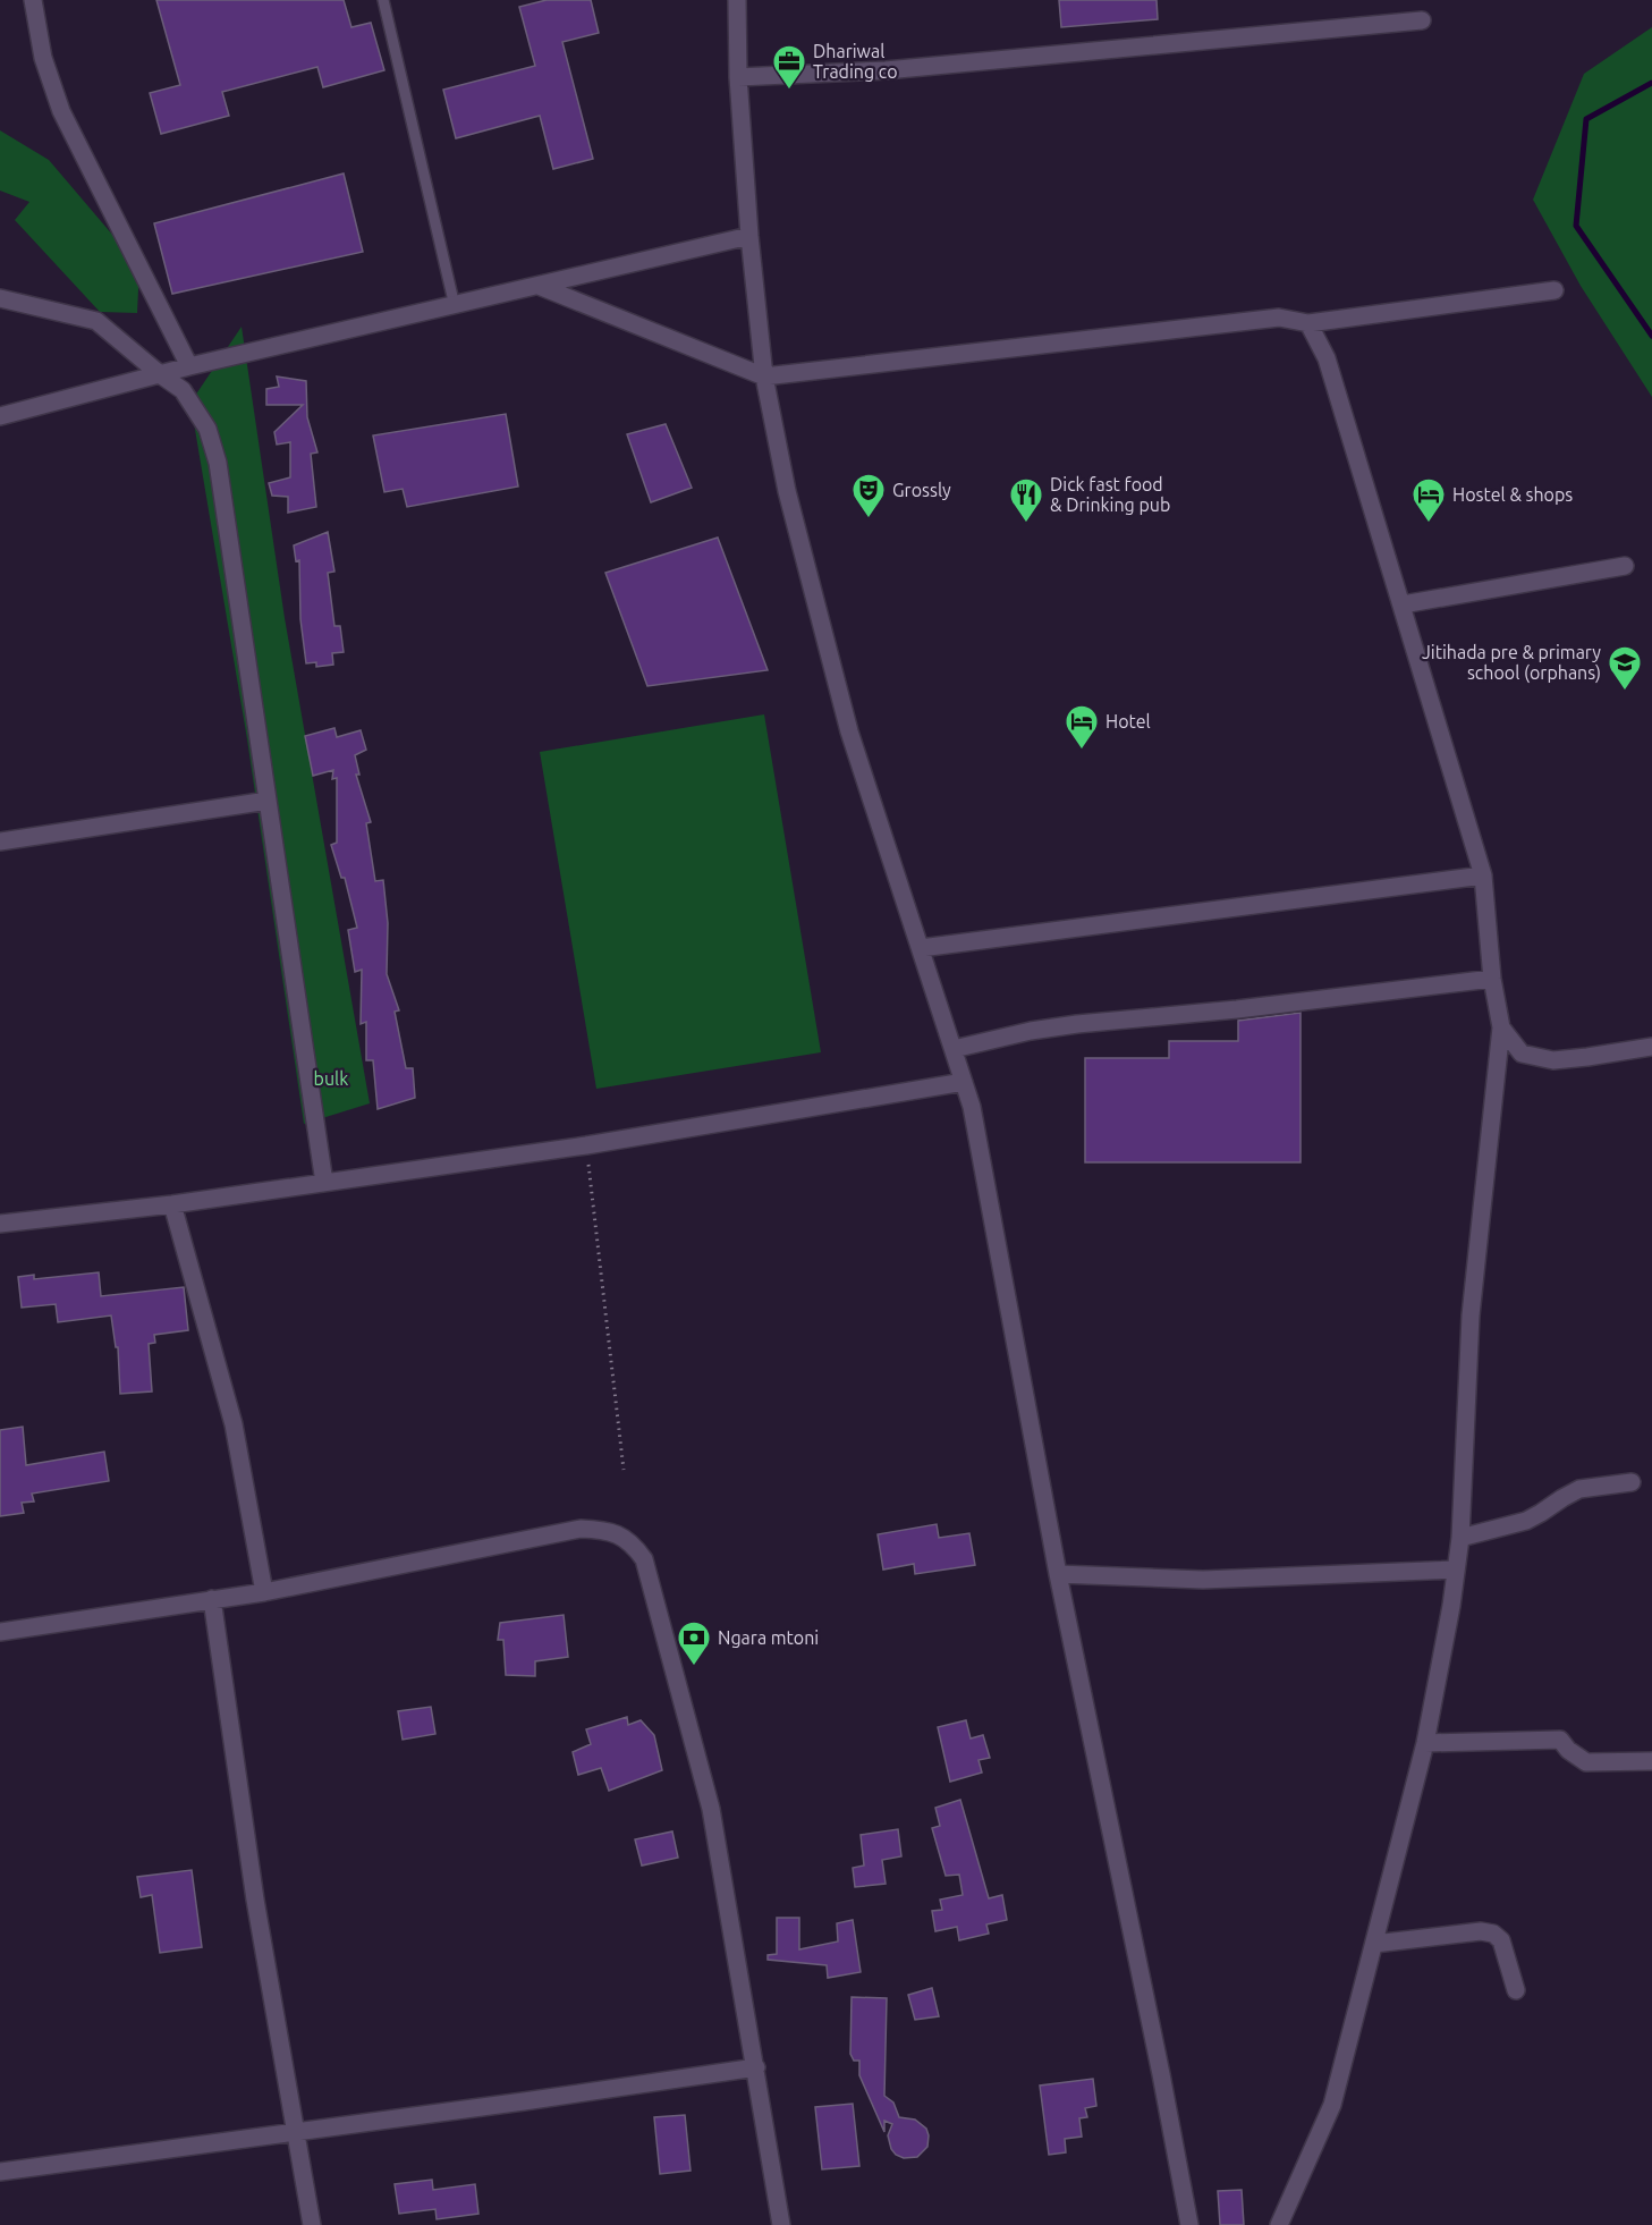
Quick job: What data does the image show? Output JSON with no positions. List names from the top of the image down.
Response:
{
  "parks": ["bulk"],
  "places": {
    "office": ["Dhariwal Trading co"],
    "theatre": ["Grossly"],
    "restaurant": ["Dick fast food & Drinking pub"],
    "hotel": ["Hostel & shops", "Hotel"],
    "school or university": ["Jitihada pre & primary school (orphans)"],
    "bank": ["Ngara mtoni"]
  }
}
